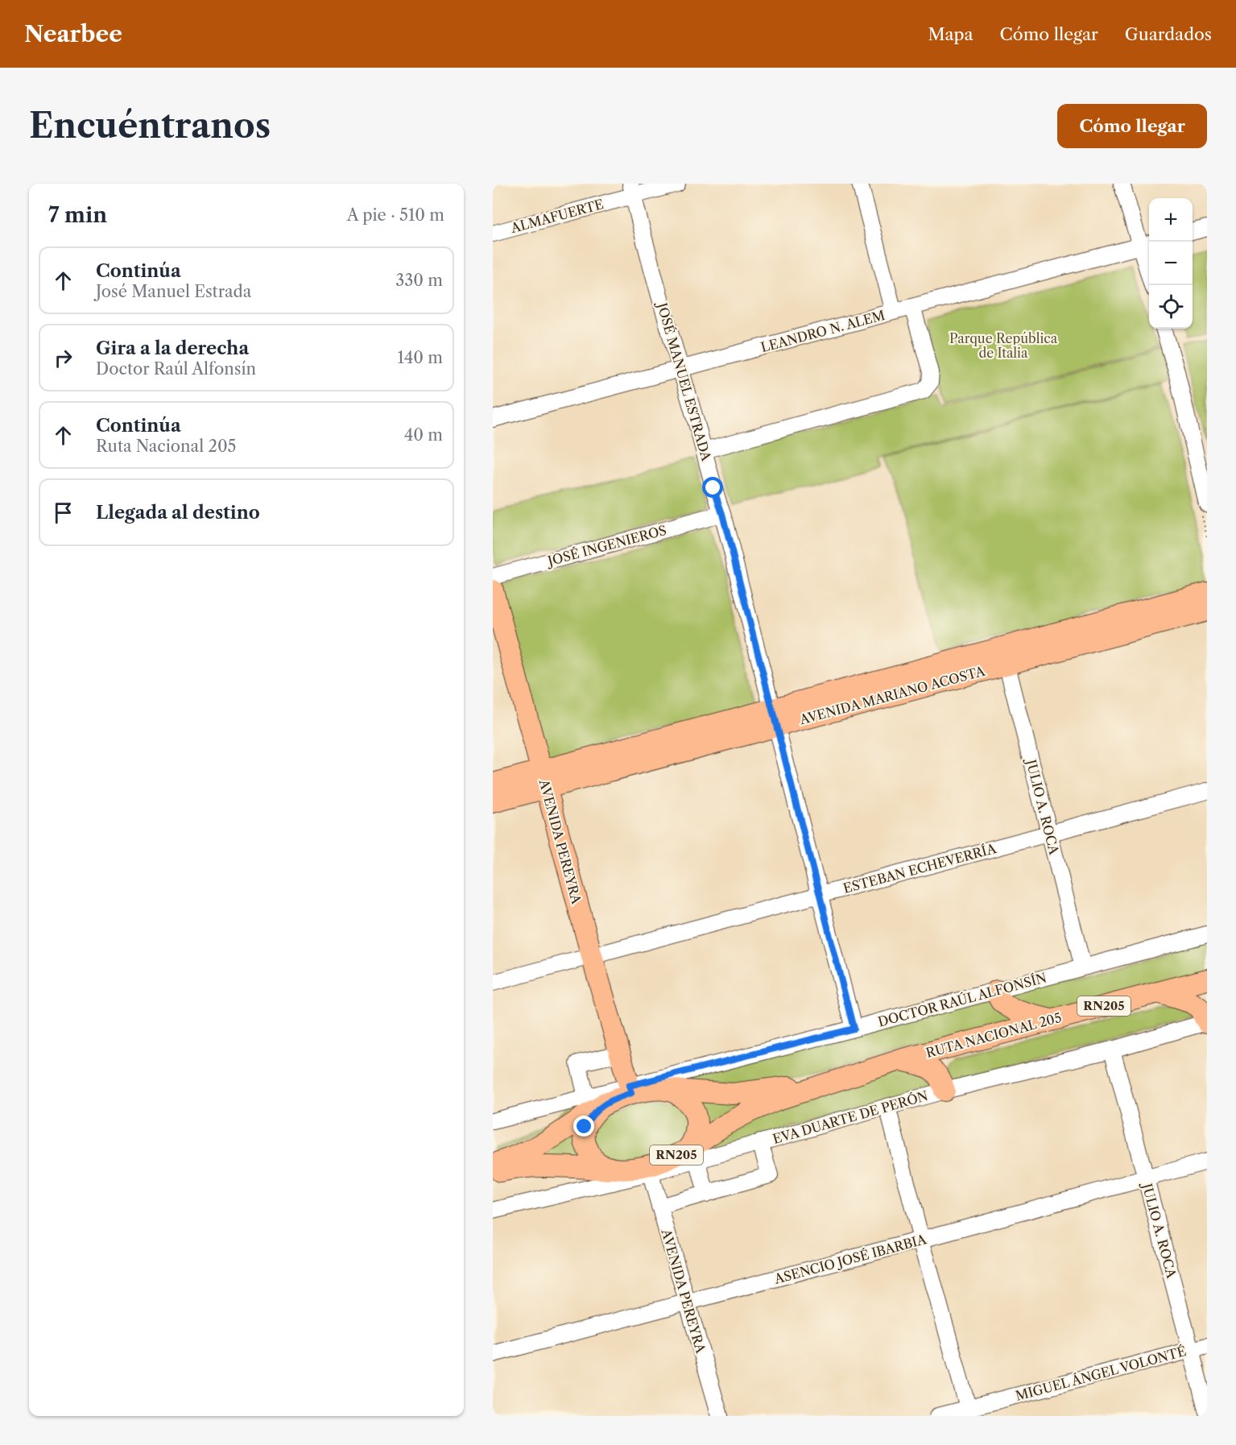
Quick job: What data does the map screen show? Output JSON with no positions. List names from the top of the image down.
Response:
{
  "streets": {
    "main road": [
      "AVENIDA MARIANO ACOSTA",
      "AVENIDA PEREYRA",
      "RN205",
      "RUTA NACIONAL 205"
    ],
    "street": [
      "ALMAFUERTE",
      "LEANDRO N. ALEM",
      "JOSÉ MANUEL ESTRADA",
      "JOSÉ INGENIEROS",
      "JULIO A. ROCA",
      "ESTEBAN ECHEVERRÍA",
      "DOCTOR RAÚL ALFONSÍN",
      "EVA DUARTE DE PERÓN",
      "ASENCIO JOSÉ IBARBIA",
      "MIGUEL ÁNGEL VOLONTÉ"
    ]
  },
  "crossings": [
    ["ALMAFUERTE", "JOSÉ MANUEL ESTRADA"],
    ["LEANDRO N. ALEM", "JOSÉ MANUEL ESTRADA"],
    ["JOSÉ MANUEL ESTRADA", "JOSÉ INGENIEROS"],
    ["JOSÉ MANUEL ESTRADA", "AVENIDA MARIANO ACOSTA"],
    ["JOSÉ MANUEL ESTRADA", "ESTEBAN ECHEVERRÍA"],
    ["JOSÉ MANUEL ESTRADA", "DOCTOR RAÚL ALFONSÍN"],
    ["AVENIDA MARIANO ACOSTA", "JULIO A. ROCA"],
    ["AVENIDA MARIANO ACOSTA", "AVENIDA PEREYRA"],
    ["JULIO A. ROCA", "ESTEBAN ECHEVERRÍA"],
    ["JULIO A. ROCA", "DOCTOR RAÚL ALFONSÍN"],
    ["JULIO A. ROCA", "EVA DUARTE DE PERÓN"],
    ["JULIO A. ROCA", "ASENCIO JOSÉ IBARBIA"],
    ["JULIO A. ROCA", "MIGUEL ÁNGEL VOLONTÉ"],
    ["AVENIDA PEREYRA", "ESTEBAN ECHEVERRÍA"],
    ["AVENIDA PEREYRA", "DOCTOR RAÚL ALFONSÍN"],
    ["AVENIDA PEREYRA", "RN205"],
    ["AVENIDA PEREYRA", "RUTA NACIONAL 205"],
    ["AVENIDA PEREYRA", "EVA DUARTE DE PERÓN"],
    ["AVENIDA PEREYRA", "ASENCIO JOSÉ IBARBIA"],
    ["DOCTOR RAÚL ALFONSÍN", "RN205"],
    ["DOCTOR RAÚL ALFONSÍN", "RUTA NACIONAL 205"],
    ["DOCTOR RAÚL ALFONSÍN", "EVA DUARTE DE PERÓN"],
    ["RN205", "RUTA NACIONAL 205"],
    ["RN205", "EVA DUARTE DE PERÓN"],
    ["RUTA NACIONAL 205", "EVA DUARTE DE PERÓN"]
  ],
  "parks": ["Parque República de Italia"],
  "page": {
    "header": "Nearbee",
    "nav": ["Mapa", "Cómo llegar", "Guardados"],
    "buttons": "Cómo llegar",
    "title": "Encuéntranos",
    "heading": ["7 min", "A pie · 510 m"],
    "map_buttons": ["+", "−"],
    "list": [
      ["Continúa", "José Manuel Estrada", "330 m"],
      ["Gira a la derecha", "Doctor Raúl Alfonsín", "140 m"],
      ["Continúa", "Ruta Nacional 205", "40 m"],
      "Llegada al destino"
    ]
  }
}
